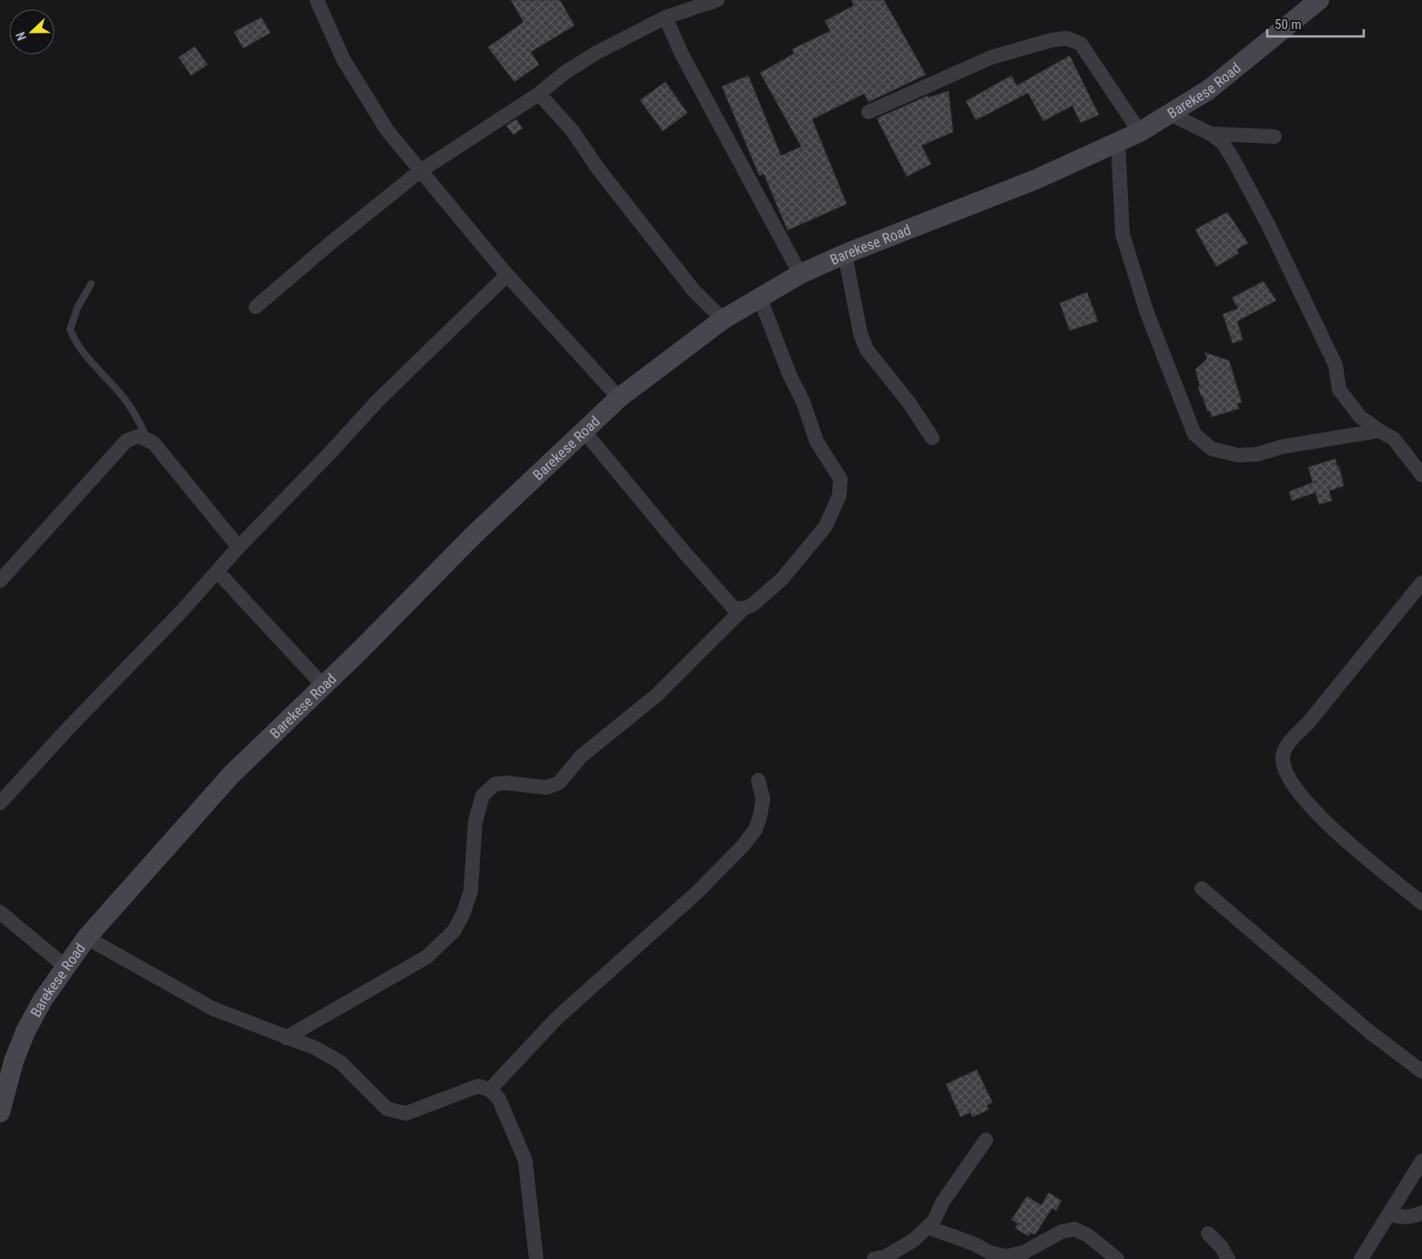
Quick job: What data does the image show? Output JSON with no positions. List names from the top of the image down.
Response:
{
  "streets": {
    "main road": ["Barekese Road"]
  },
  "scale_bar": "50 m",
  "north": "left"
}
